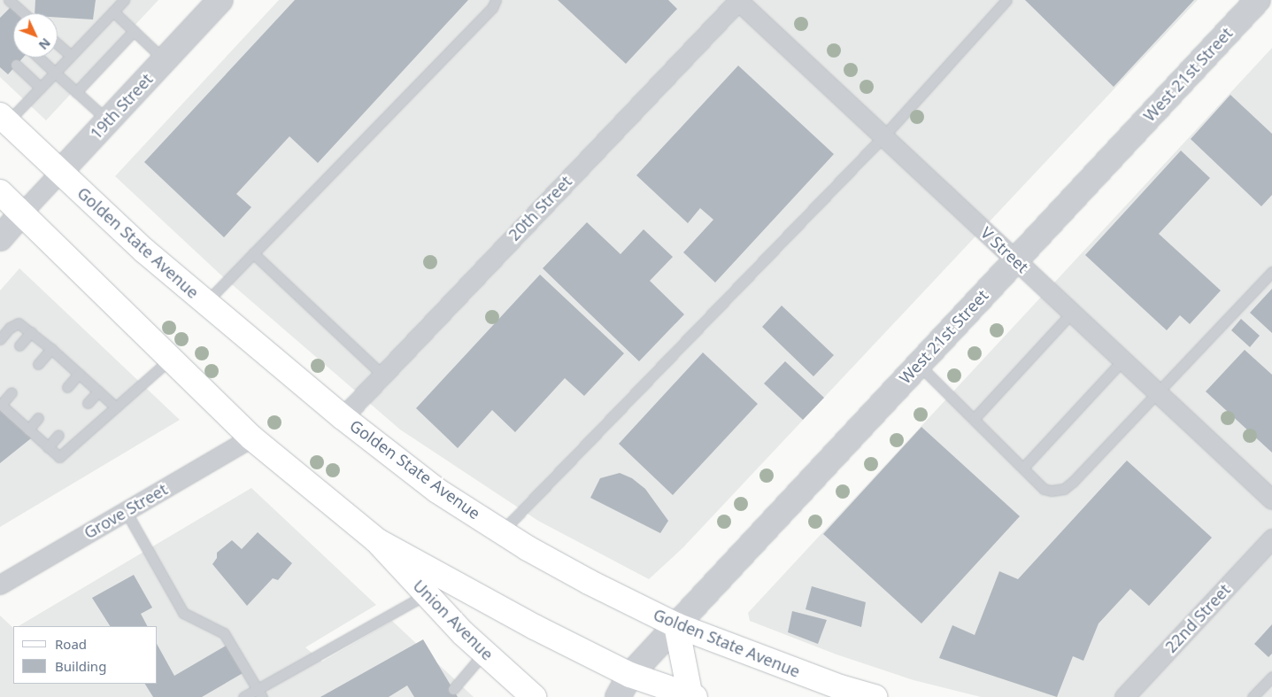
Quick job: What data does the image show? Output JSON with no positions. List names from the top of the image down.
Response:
{
  "streets": {
    "main road": ["Golden State Avenue", "Union Avenue"],
    "street": [
      "West 21st Street",
      "19th Street",
      "20th Street",
      "V Street",
      "Grove Street",
      "22nd Street"
    ]
  },
  "crossings": [
    ["West 21st Street", "Golden State Avenue"],
    ["West 21st Street", "V Street"],
    ["19th Street", "Golden State Avenue"],
    ["20th Street", "Golden State Avenue"],
    ["20th Street", "V Street"]
  ],
  "legend": ["Road", "Building"],
  "north": "bottom right"
}
